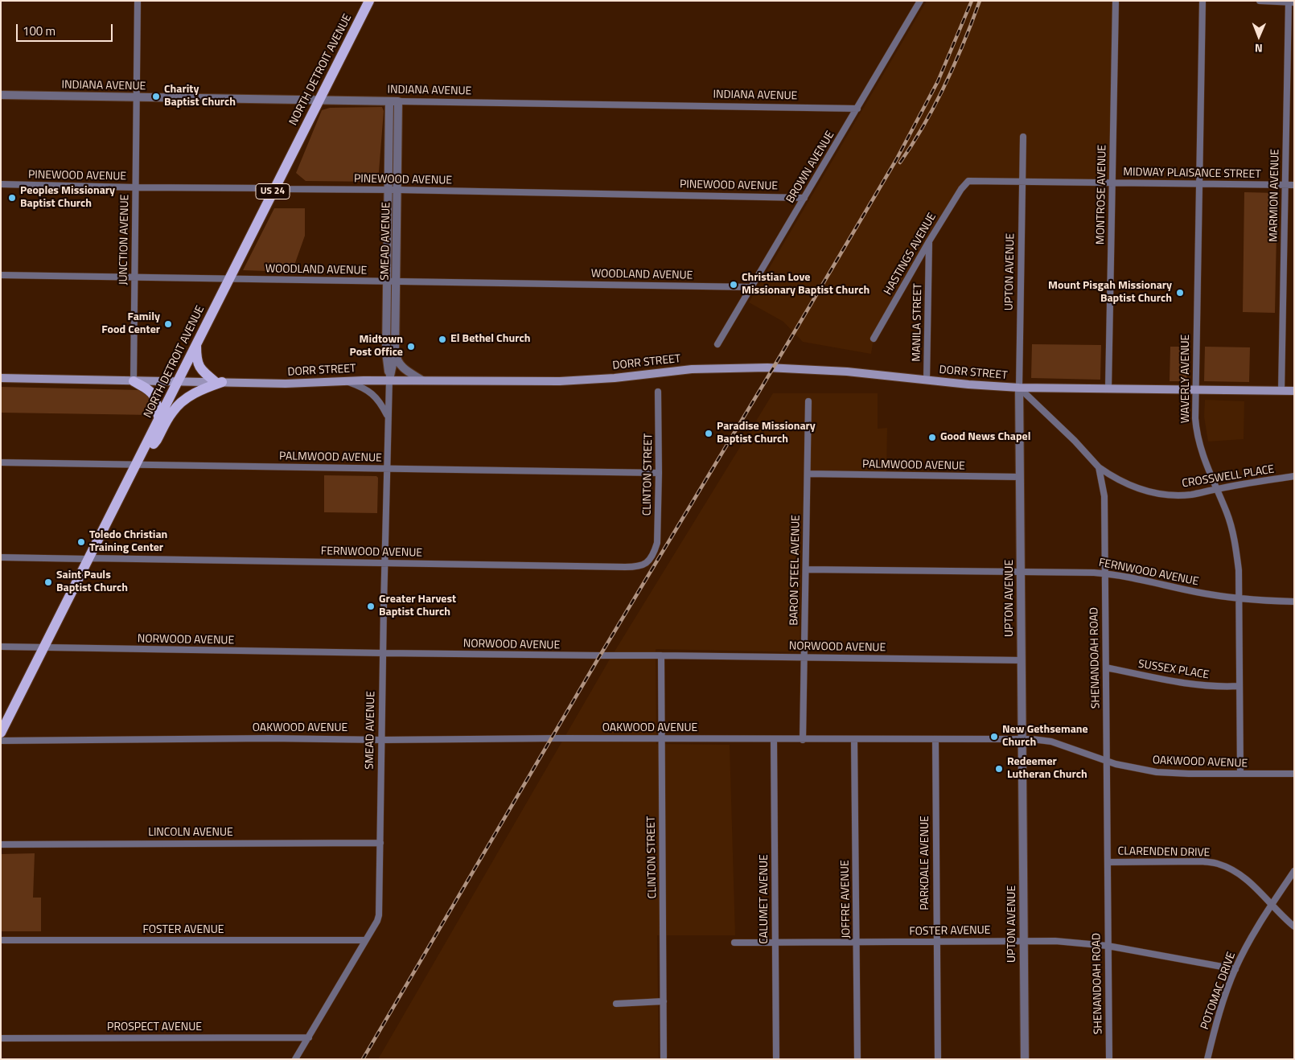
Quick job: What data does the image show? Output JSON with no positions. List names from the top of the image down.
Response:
{
  "streets": {
    "main road": ["NORTH DETROIT AVENUE", "US 24", "DORR STREET"],
    "street": [
      "INDIANA AVENUE",
      "BROWN AVENUE",
      "MIDWAY PLAISANCE STREET",
      "PINEWOOD AVENUE",
      "MONTROSE AVENUE",
      "MARMION AVENUE",
      "JUNCTION AVENUE",
      "SMEAD AVENUE",
      "HASTINGS AVENUE",
      "WOODLAND AVENUE",
      "UPTON AVENUE",
      "MANILA STREET",
      "WAVERLY AVENUE",
      "PALMWOOD AVENUE",
      "CLINTON STREET",
      "CROSSWELL PLACE",
      "FERNWOOD AVENUE",
      "BARON STEEL AVENUE",
      "NORWOOD AVENUE",
      "SHENANDOAH ROAD",
      "SUSSEX PLACE",
      "OAKWOOD AVENUE",
      "LINCOLN AVENUE",
      "CLARENDEN DRIVE",
      "PARKDALE AVENUE",
      "CALUMET AVENUE",
      "JOFFRE AVENUE",
      "FOSTER AVENUE",
      "POTOMAC DRIVE",
      "PROSPECT AVENUE"
    ]
  },
  "crossings": [
    ["NORTH DETROIT AVENUE", "INDIANA AVENUE"],
    ["NORTH DETROIT AVENUE", "PINEWOOD AVENUE"],
    ["NORTH DETROIT AVENUE", "WOODLAND AVENUE"],
    ["NORTH DETROIT AVENUE", "DORR STREET"],
    ["NORTH DETROIT AVENUE", "PALMWOOD AVENUE"],
    ["NORTH DETROIT AVENUE", "FERNWOOD AVENUE"],
    ["NORTH DETROIT AVENUE", "NORWOOD AVENUE"],
    ["INDIANA AVENUE", "BROWN AVENUE"],
    ["INDIANA AVENUE", "JUNCTION AVENUE"],
    ["INDIANA AVENUE", "SMEAD AVENUE"],
    ["BROWN AVENUE", "PINEWOOD AVENUE"],
    ["BROWN AVENUE", "WOODLAND AVENUE"],
    ["MIDWAY PLAISANCE STREET", "MONTROSE AVENUE"],
    ["MIDWAY PLAISANCE STREET", "MARMION AVENUE"],
    ["MIDWAY PLAISANCE STREET", "HASTINGS AVENUE"],
    ["MIDWAY PLAISANCE STREET", "UPTON AVENUE"],
    ["MIDWAY PLAISANCE STREET", "WAVERLY AVENUE"],
    ["PINEWOOD AVENUE", "JUNCTION AVENUE"],
    ["PINEWOOD AVENUE", "SMEAD AVENUE"],
    ["MONTROSE AVENUE", "DORR STREET"],
    ["MARMION AVENUE", "DORR STREET"],
    ["JUNCTION AVENUE", "WOODLAND AVENUE"],
    ["JUNCTION AVENUE", "DORR STREET"],
    ["SMEAD AVENUE", "WOODLAND AVENUE"],
    ["SMEAD AVENUE", "DORR STREET"],
    ["SMEAD AVENUE", "PALMWOOD AVENUE"],
    ["SMEAD AVENUE", "FERNWOOD AVENUE"],
    ["SMEAD AVENUE", "NORWOOD AVENUE"],
    ["SMEAD AVENUE", "OAKWOOD AVENUE"],
    ["SMEAD AVENUE", "LINCOLN AVENUE"],
    ["SMEAD AVENUE", "FOSTER AVENUE"],
    ["SMEAD AVENUE", "PROSPECT AVENUE"],
    ["HASTINGS AVENUE", "MANILA STREET"],
    ["UPTON AVENUE", "DORR STREET"],
    ["UPTON AVENUE", "PALMWOOD AVENUE"],
    ["UPTON AVENUE", "FERNWOOD AVENUE"],
    ["UPTON AVENUE", "NORWOOD AVENUE"],
    ["UPTON AVENUE", "OAKWOOD AVENUE"],
    ["UPTON AVENUE", "FOSTER AVENUE"],
    ["MANILA STREET", "DORR STREET"],
    ["DORR STREET", "WAVERLY AVENUE"],
    ["WAVERLY AVENUE", "CROSSWELL PLACE"],
    ["WAVERLY AVENUE", "FERNWOOD AVENUE"],
    ["WAVERLY AVENUE", "SUSSEX PLACE"],
    ["WAVERLY AVENUE", "OAKWOOD AVENUE"],
    ["PALMWOOD AVENUE", "CLINTON STREET"],
    ["PALMWOOD AVENUE", "BARON STEEL AVENUE"],
    ["CLINTON STREET", "FERNWOOD AVENUE"],
    ["CLINTON STREET", "NORWOOD AVENUE"],
    ["CLINTON STREET", "OAKWOOD AVENUE"],
    ["CROSSWELL PLACE", "SHENANDOAH ROAD"],
    ["FERNWOOD AVENUE", "BARON STEEL AVENUE"],
    ["FERNWOOD AVENUE", "SHENANDOAH ROAD"],
    ["BARON STEEL AVENUE", "NORWOOD AVENUE"],
    ["BARON STEEL AVENUE", "OAKWOOD AVENUE"],
    ["SHENANDOAH ROAD", "SUSSEX PLACE"],
    ["SHENANDOAH ROAD", "OAKWOOD AVENUE"],
    ["SHENANDOAH ROAD", "CLARENDEN DRIVE"],
    ["SHENANDOAH ROAD", "FOSTER AVENUE"],
    ["OAKWOOD AVENUE", "PARKDALE AVENUE"],
    ["OAKWOOD AVENUE", "CALUMET AVENUE"],
    ["OAKWOOD AVENUE", "JOFFRE AVENUE"],
    ["CLARENDEN DRIVE", "POTOMAC DRIVE"],
    ["PARKDALE AVENUE", "FOSTER AVENUE"],
    ["CALUMET AVENUE", "FOSTER AVENUE"],
    ["JOFFRE AVENUE", "FOSTER AVENUE"],
    ["FOSTER AVENUE", "POTOMAC DRIVE"]
  ],
  "places": [
    "Charity Baptist Church",
    "Peoples Missionary Baptist Church",
    "Christian Love Missionary Baptist Church",
    "Mount Pisgah Missionary Baptist Church",
    "Family Food Center",
    "El Bethel Church",
    "Midtown Post Office",
    "Paradise Missionary Baptist Church",
    "Good News Chapel",
    "Toledo Christian Training Center",
    "Saint Pauls Baptist Church",
    "Greater Harvest Baptist Church",
    "New Gethsemane Church",
    "Redeemer Lutheran Church"
  ],
  "scale_bar": "100 m",
  "north": "bottom"
}
